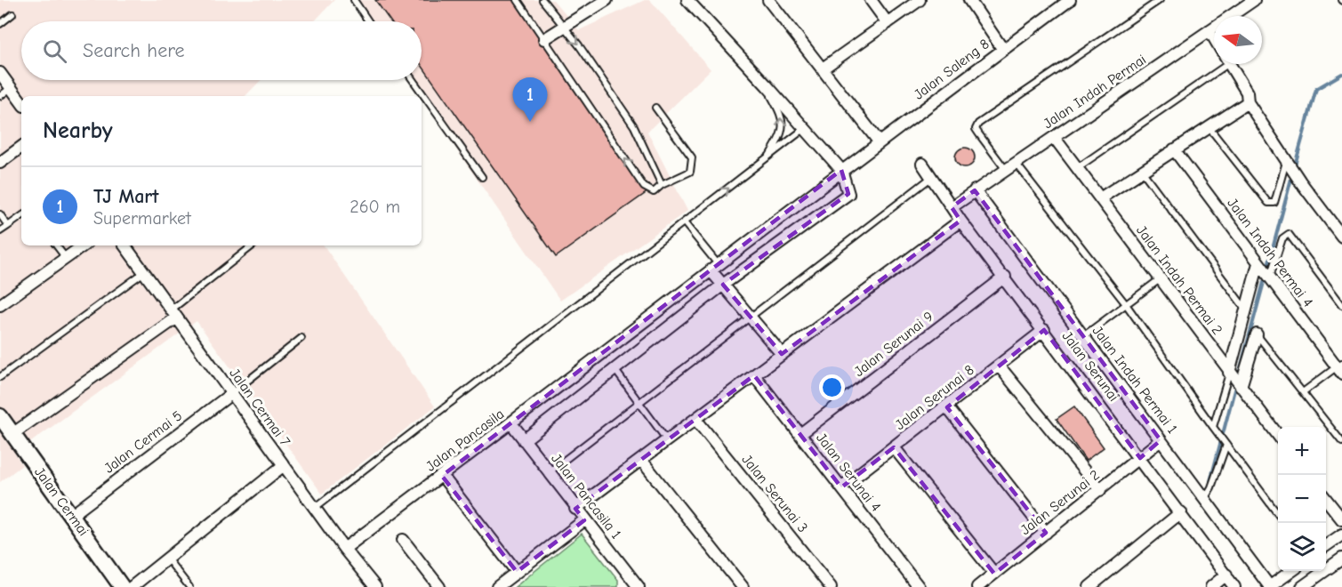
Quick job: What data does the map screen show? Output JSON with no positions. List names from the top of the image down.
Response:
{
  "streets": {
    "street": [
      "Jalan Saleng 8",
      "Jalan Indah Permai",
      "Jalan Indah Permai 4",
      "Jalan Indah Permai 2",
      "Jalan Serunai 9",
      "Jalan Serunai",
      "Jalan Indah Permai 1",
      "Jalan Serunai 8",
      "Jalan Cermai 7",
      "Jalan Pancasila",
      "Jalan Cermai 5",
      "Jalan Serunai 4",
      "Jalan Serunai 3",
      "Jalan Pancasila 1",
      "Jalan Cermai",
      "Jalan Serunai 2"
    ]
  },
  "crossings": [
    ["Jalan Saleng 8", "Jalan Pancasila"],
    ["Jalan Indah Permai", "Jalan Indah Permai 2"],
    ["Jalan Indah Permai", "Jalan Serunai"],
    ["Jalan Indah Permai", "Jalan Indah Permai 1"],
    ["Jalan Serunai 9", "Jalan Serunai"],
    ["Jalan Serunai 9", "Jalan Serunai 4"],
    ["Jalan Serunai", "Jalan Serunai 8"],
    ["Jalan Serunai", "Jalan Serunai 2"],
    ["Jalan Indah Permai 1", "Jalan Serunai 2"],
    ["Jalan Serunai 8", "Jalan Serunai 4"],
    ["Jalan Cermai 7", "Jalan Pancasila"],
    ["Jalan Cermai 7", "Jalan Cermai 5"],
    ["Jalan Pancasila", "Jalan Pancasila 1"],
    ["Jalan Cermai 5", "Jalan Cermai"]
  ],
  "north": "left",
  "page": {
    "search": "Search here",
    "pins": "1",
    "heading": "Nearby",
    "list": [
      {
        "mark": "1",
        "name": "TJ Mart",
        "note": "Supermarket",
        "value": "260 m"
      }
    ],
    "map_buttons": ["+", "−"]
  }
}
